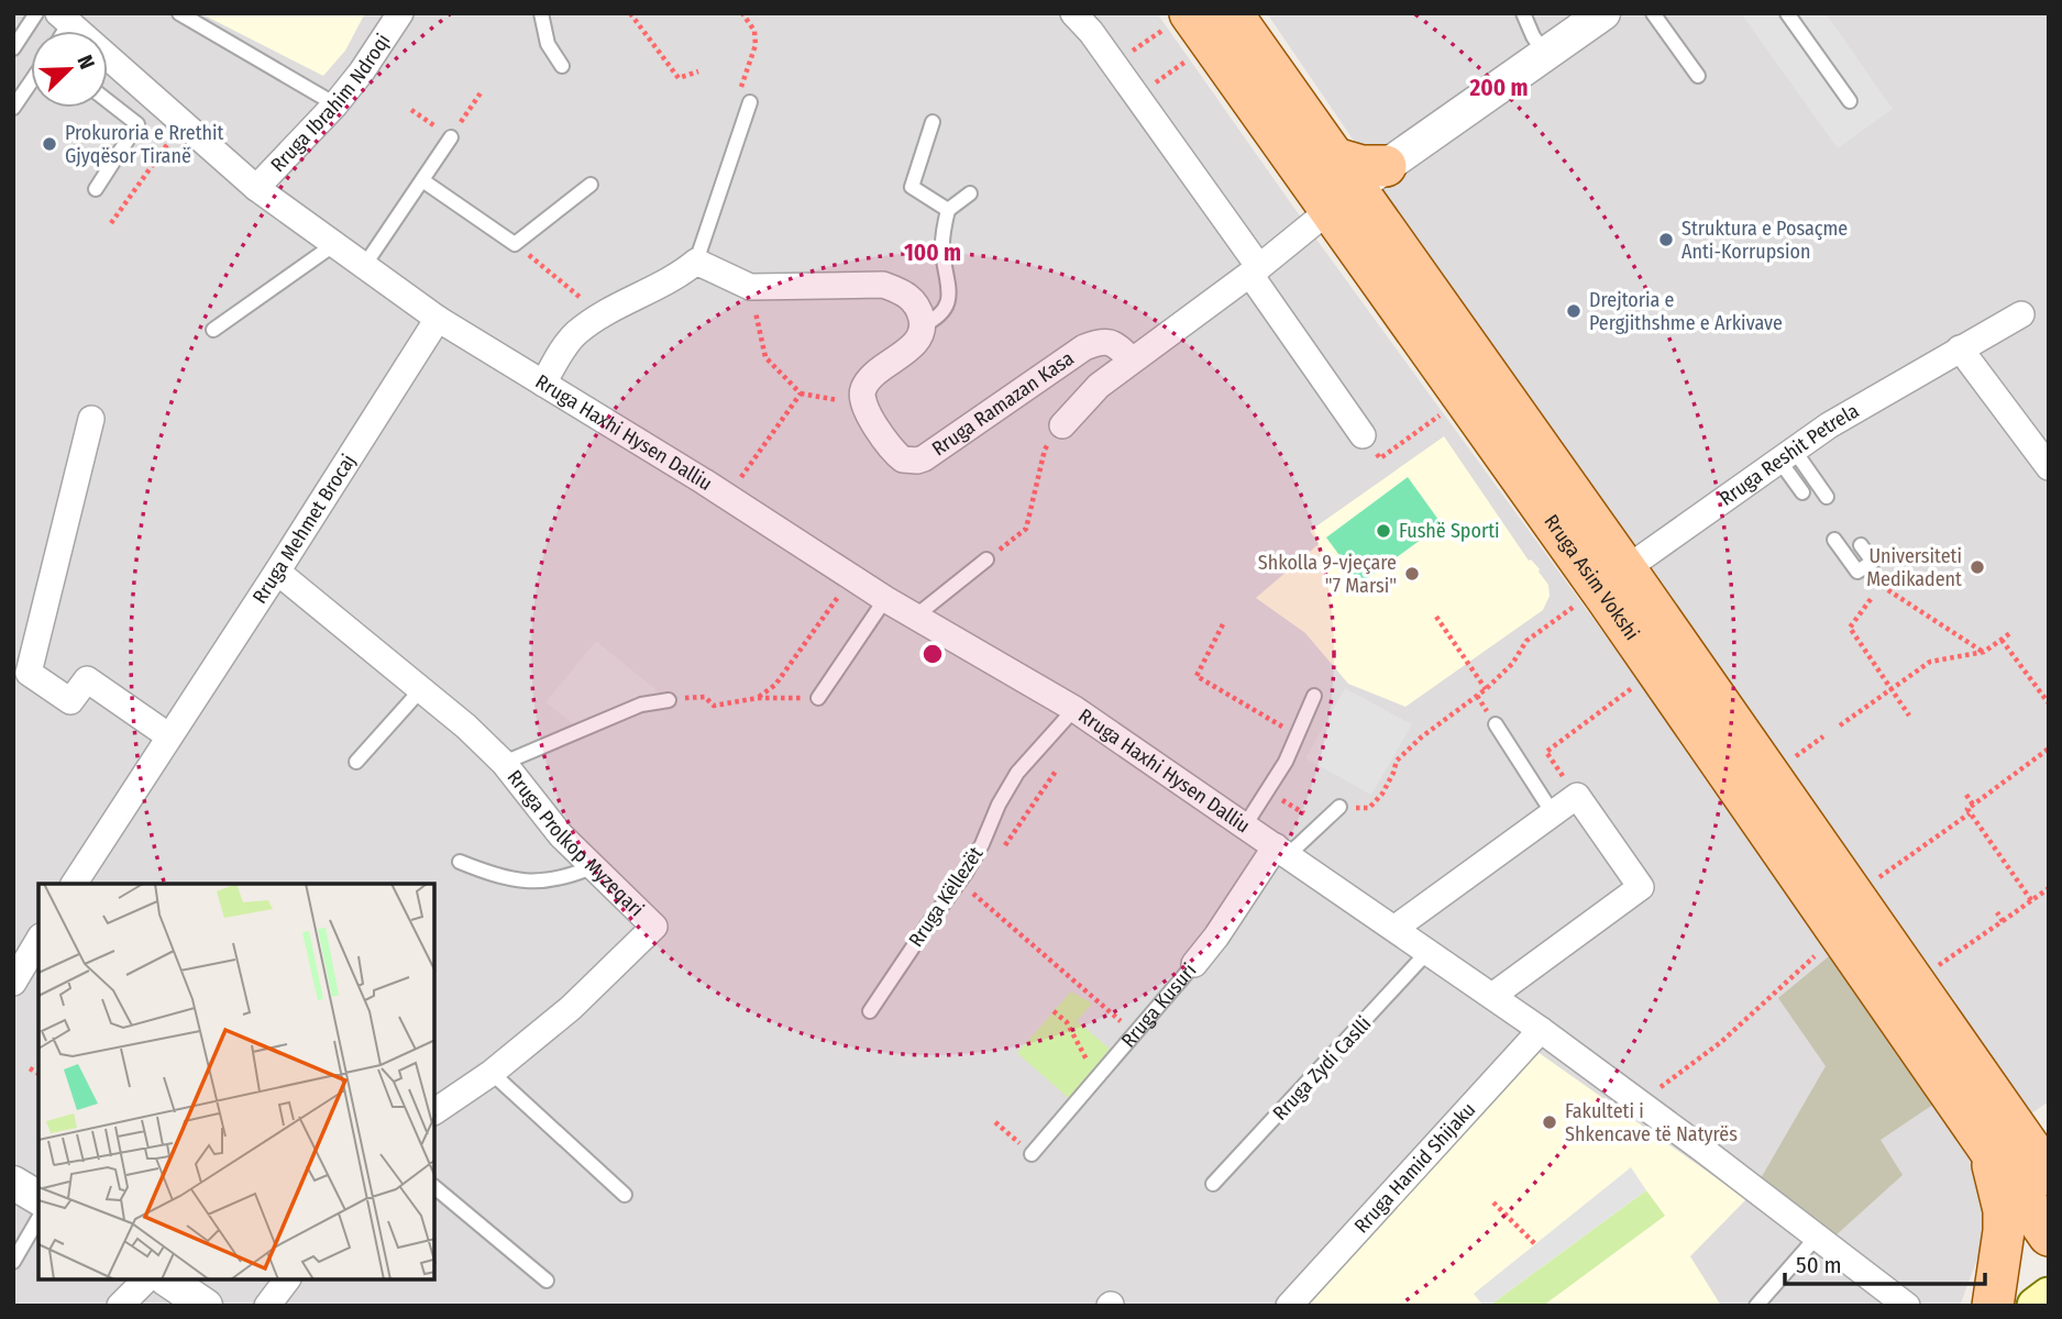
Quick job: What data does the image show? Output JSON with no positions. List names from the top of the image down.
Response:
{
  "streets": {
    "main road": ["Rruga Asim Vokshi"],
    "street": [
      "Rruga Ibrahim Ndroqi",
      "Rruga Ramazan Kasa",
      "Rruga Haxhi Hysen Dalliu",
      "Rruga Reshit Petrela",
      "Rruga Mehmet Brocaj",
      "Rruga Prolkop Myzeqari",
      "Rruga Kusuri",
      "Rruga Hamid Shijaku"
    ],
    "lane": ["Rruga Këllezët", "Rruga Zydi Caslli"]
  },
  "crossings": [
    ["Rruga Ibrahim Ndroqi", "Rruga Haxhi Hysen Dalliu"],
    ["Rruga Haxhi Hysen Dalliu", "Rruga Mehmet Brocaj"],
    ["Rruga Haxhi Hysen Dalliu", "Rruga Këllezët"],
    ["Rruga Haxhi Hysen Dalliu", "Rruga Kusuri"],
    ["Rruga Haxhi Hysen Dalliu", "Rruga Zydi Caslli"],
    ["Rruga Haxhi Hysen Dalliu", "Rruga Hamid Shijaku"],
    ["Rruga Reshit Petrela", "Rruga Asim Vokshi"],
    ["Rruga Mehmet Brocaj", "Rruga Prolkop Myzeqari"]
  ],
  "places": [
    "Prokuroria e Rrethit Gjyqësor Tiranë",
    "Struktura e Posaçme Anti-Korrupsion",
    "Drejtoria e Pergjithshme e Arkivave",
    "Fushë Sporti",
    "Universiteti Medikadent",
    "Shkolla 9-vjeçare \"7 Marsi\"",
    "Fakulteti i Shkencave të Natyrës"
  ],
  "scale_bar": "50 m",
  "north": "top right",
  "rings": ["200 m", "100 m"]
}
